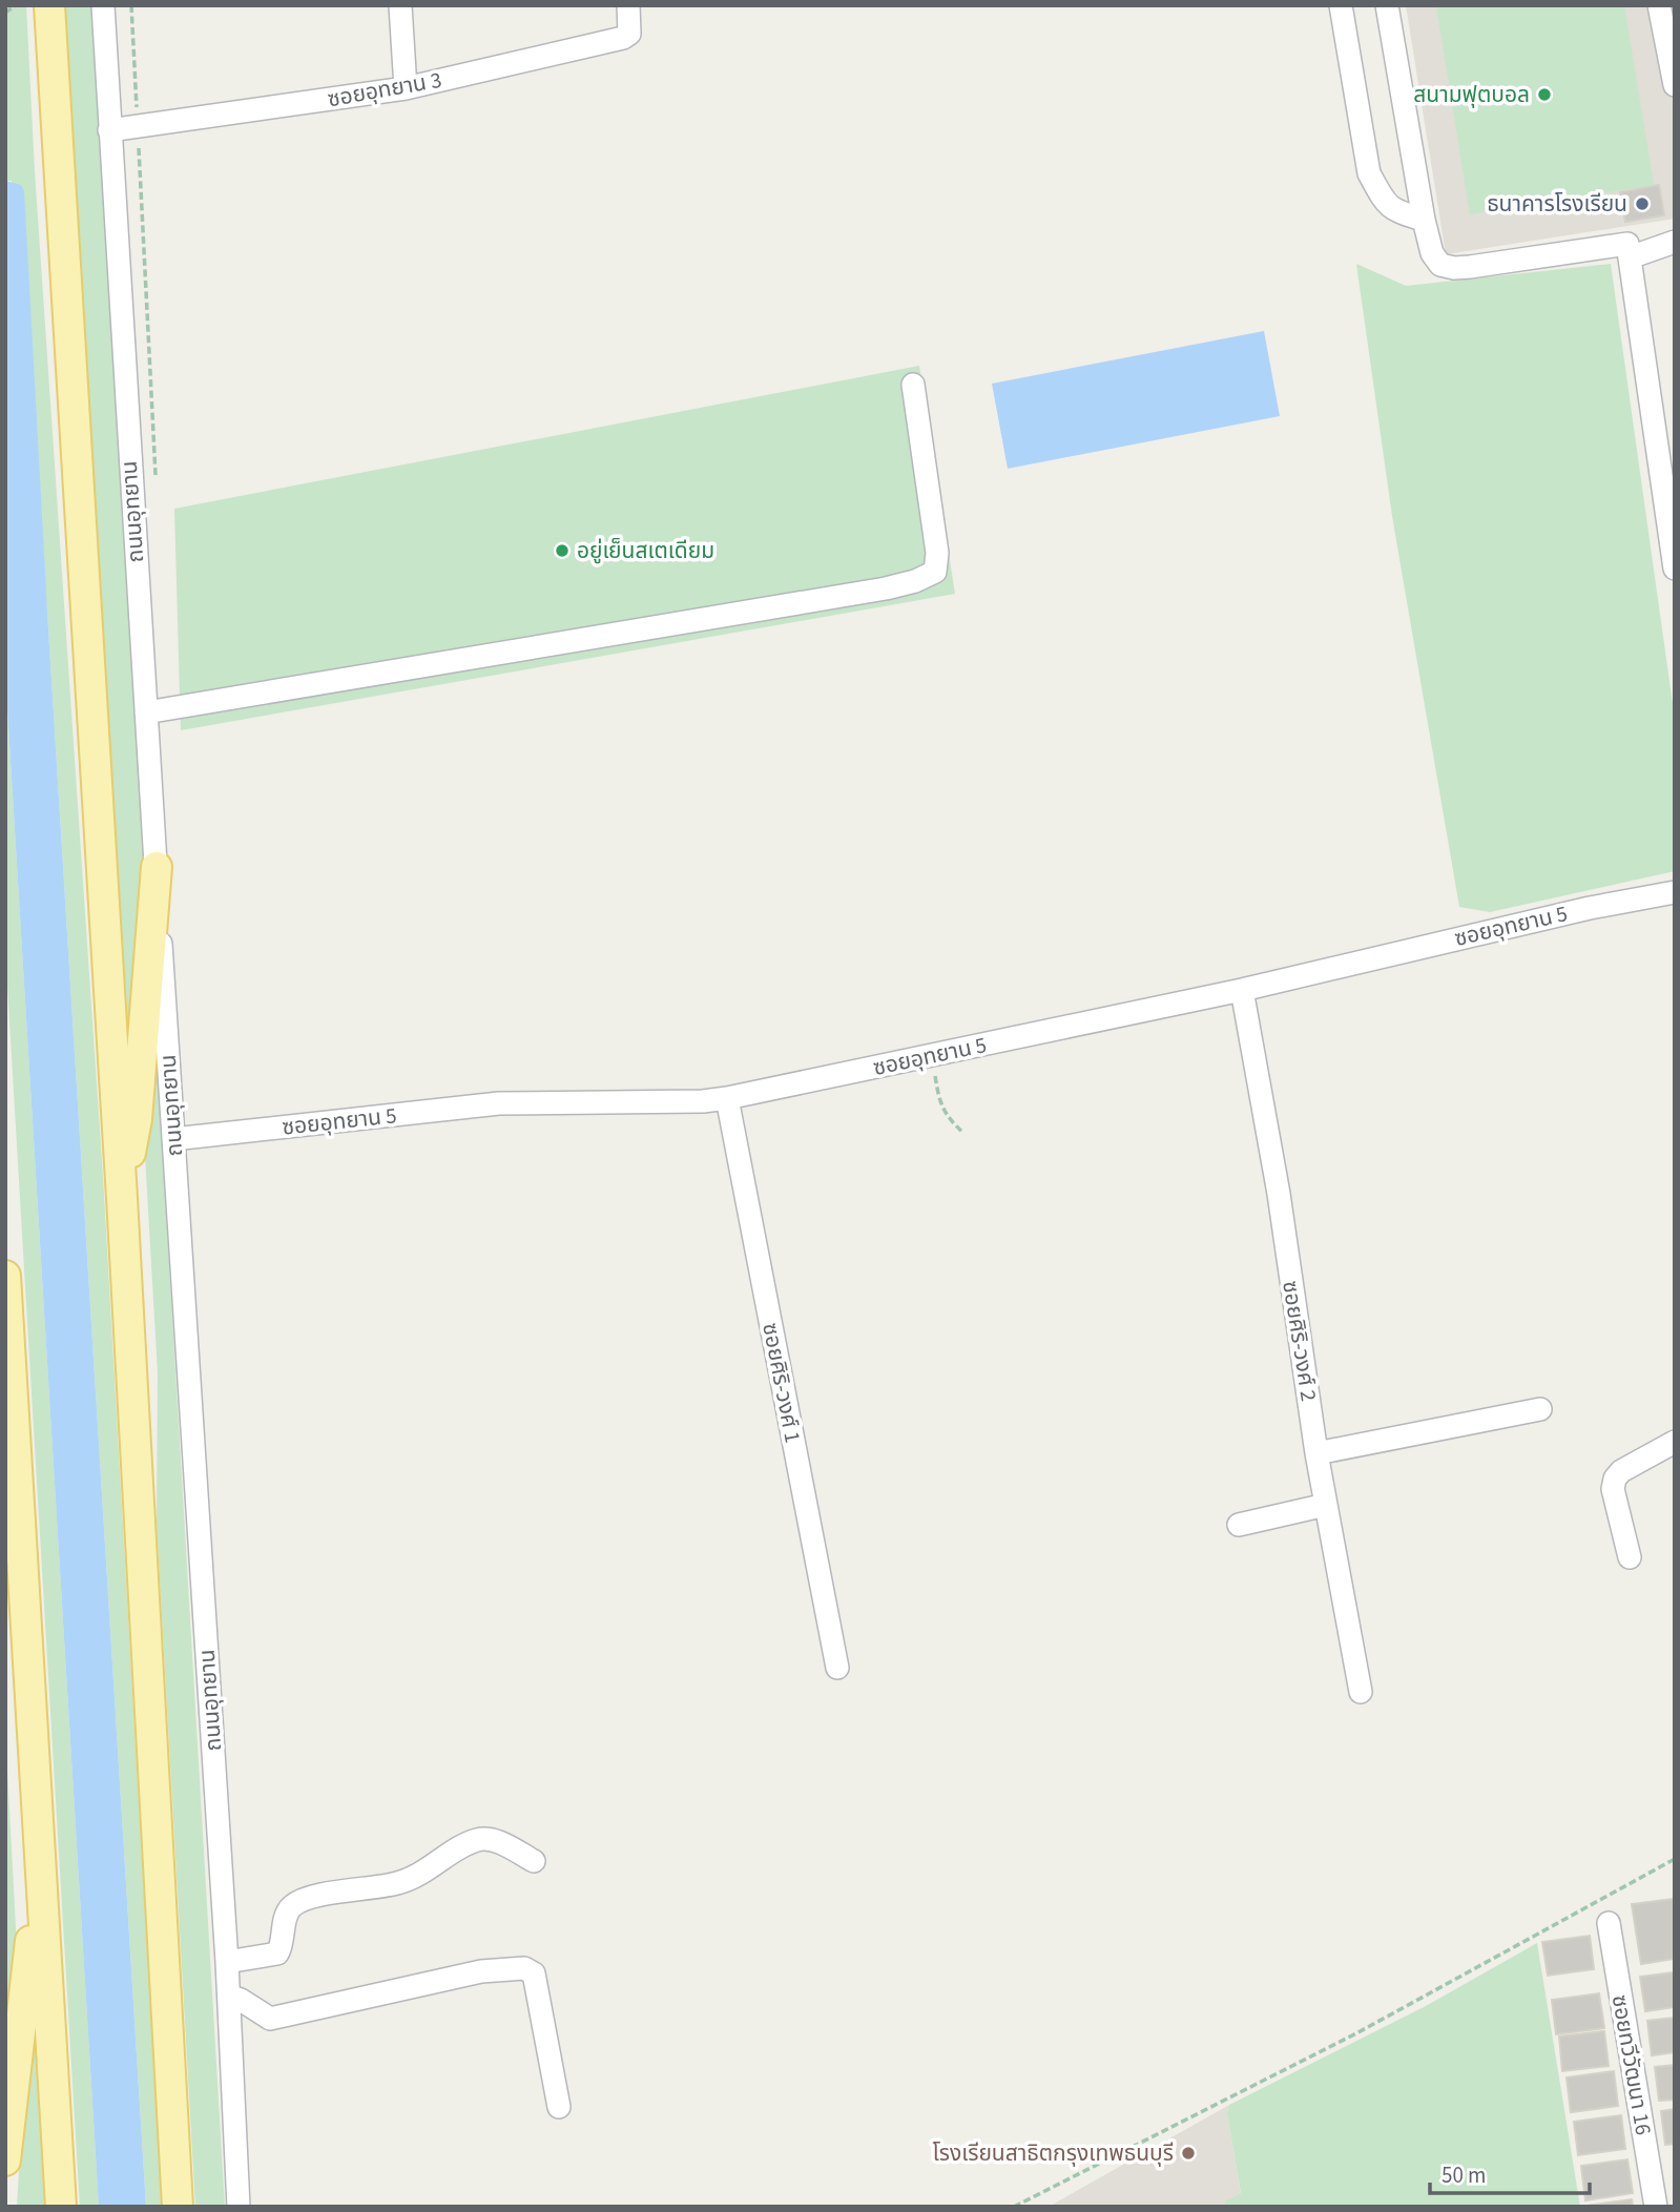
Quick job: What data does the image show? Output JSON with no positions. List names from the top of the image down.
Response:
{
  "streets": {
    "street": [
      "ซอยอุทยาน 3",
      "ถนนอุทยาน",
      "ซอยอุทยาน 5",
      "ซอยศิริ-วงศ์ 2",
      "ซอยศิริ-วงศ์ 1",
      "ซอยทวีวัฒนา 16"
    ]
  },
  "crossings": [
    ["ซอยอุทยาน 3", "ถนนอุทยาน"],
    ["ถนนอุทยาน", "ซอยอุทยาน 5"],
    ["ซอยอุทยาน 5", "ซอยศิริ-วงศ์ 2"],
    ["ซอยอุทยาน 5", "ซอยศิริ-วงศ์ 1"]
  ],
  "places": [
    "สนามฟุตบอล",
    "ธนาคารโรงเรียน",
    "อยู่เย็นสเตเดียม",
    "โรงเรียนสาธิตกรุงเทพธนบุรี"
  ],
  "scale_bar": "50 m"
}
